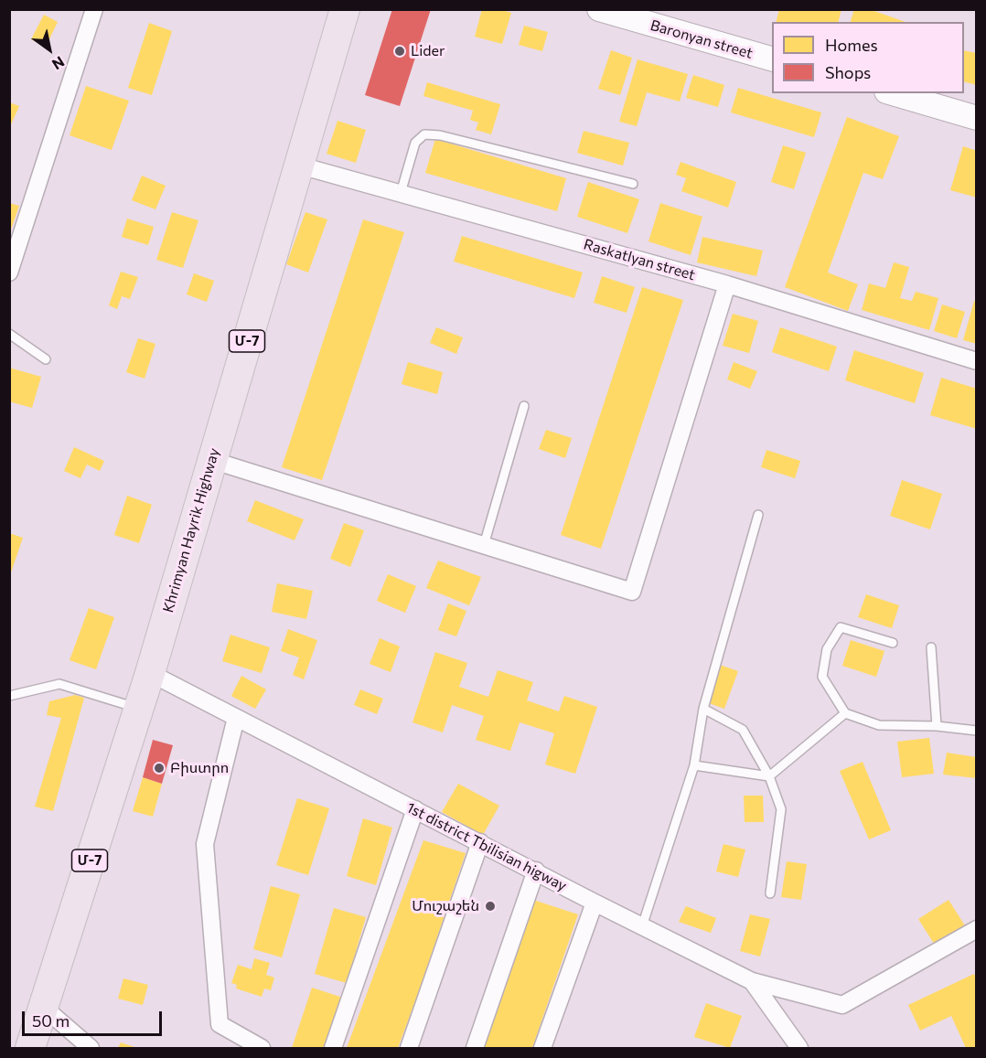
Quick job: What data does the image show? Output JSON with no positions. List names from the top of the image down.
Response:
{
  "streets": {
    "highway": ["Մ-7", "Khrimyan Hayrik Highway"],
    "main road": ["Baronyan street"],
    "street": ["Raskatlyan street", "1st district Tbilisian higway"]
  },
  "crossings": [
    ["Raskatlyan street", "Khrimyan Hayrik Highway"],
    ["Khrimyan Hayrik Highway", "1st district Tbilisian higway"]
  ],
  "places": ["Lider", "Բիստրո", "Մուշաշեն"],
  "legend": ["Homes", "Shops"],
  "scale_bar": "50 m",
  "north": "bottom right"
}
